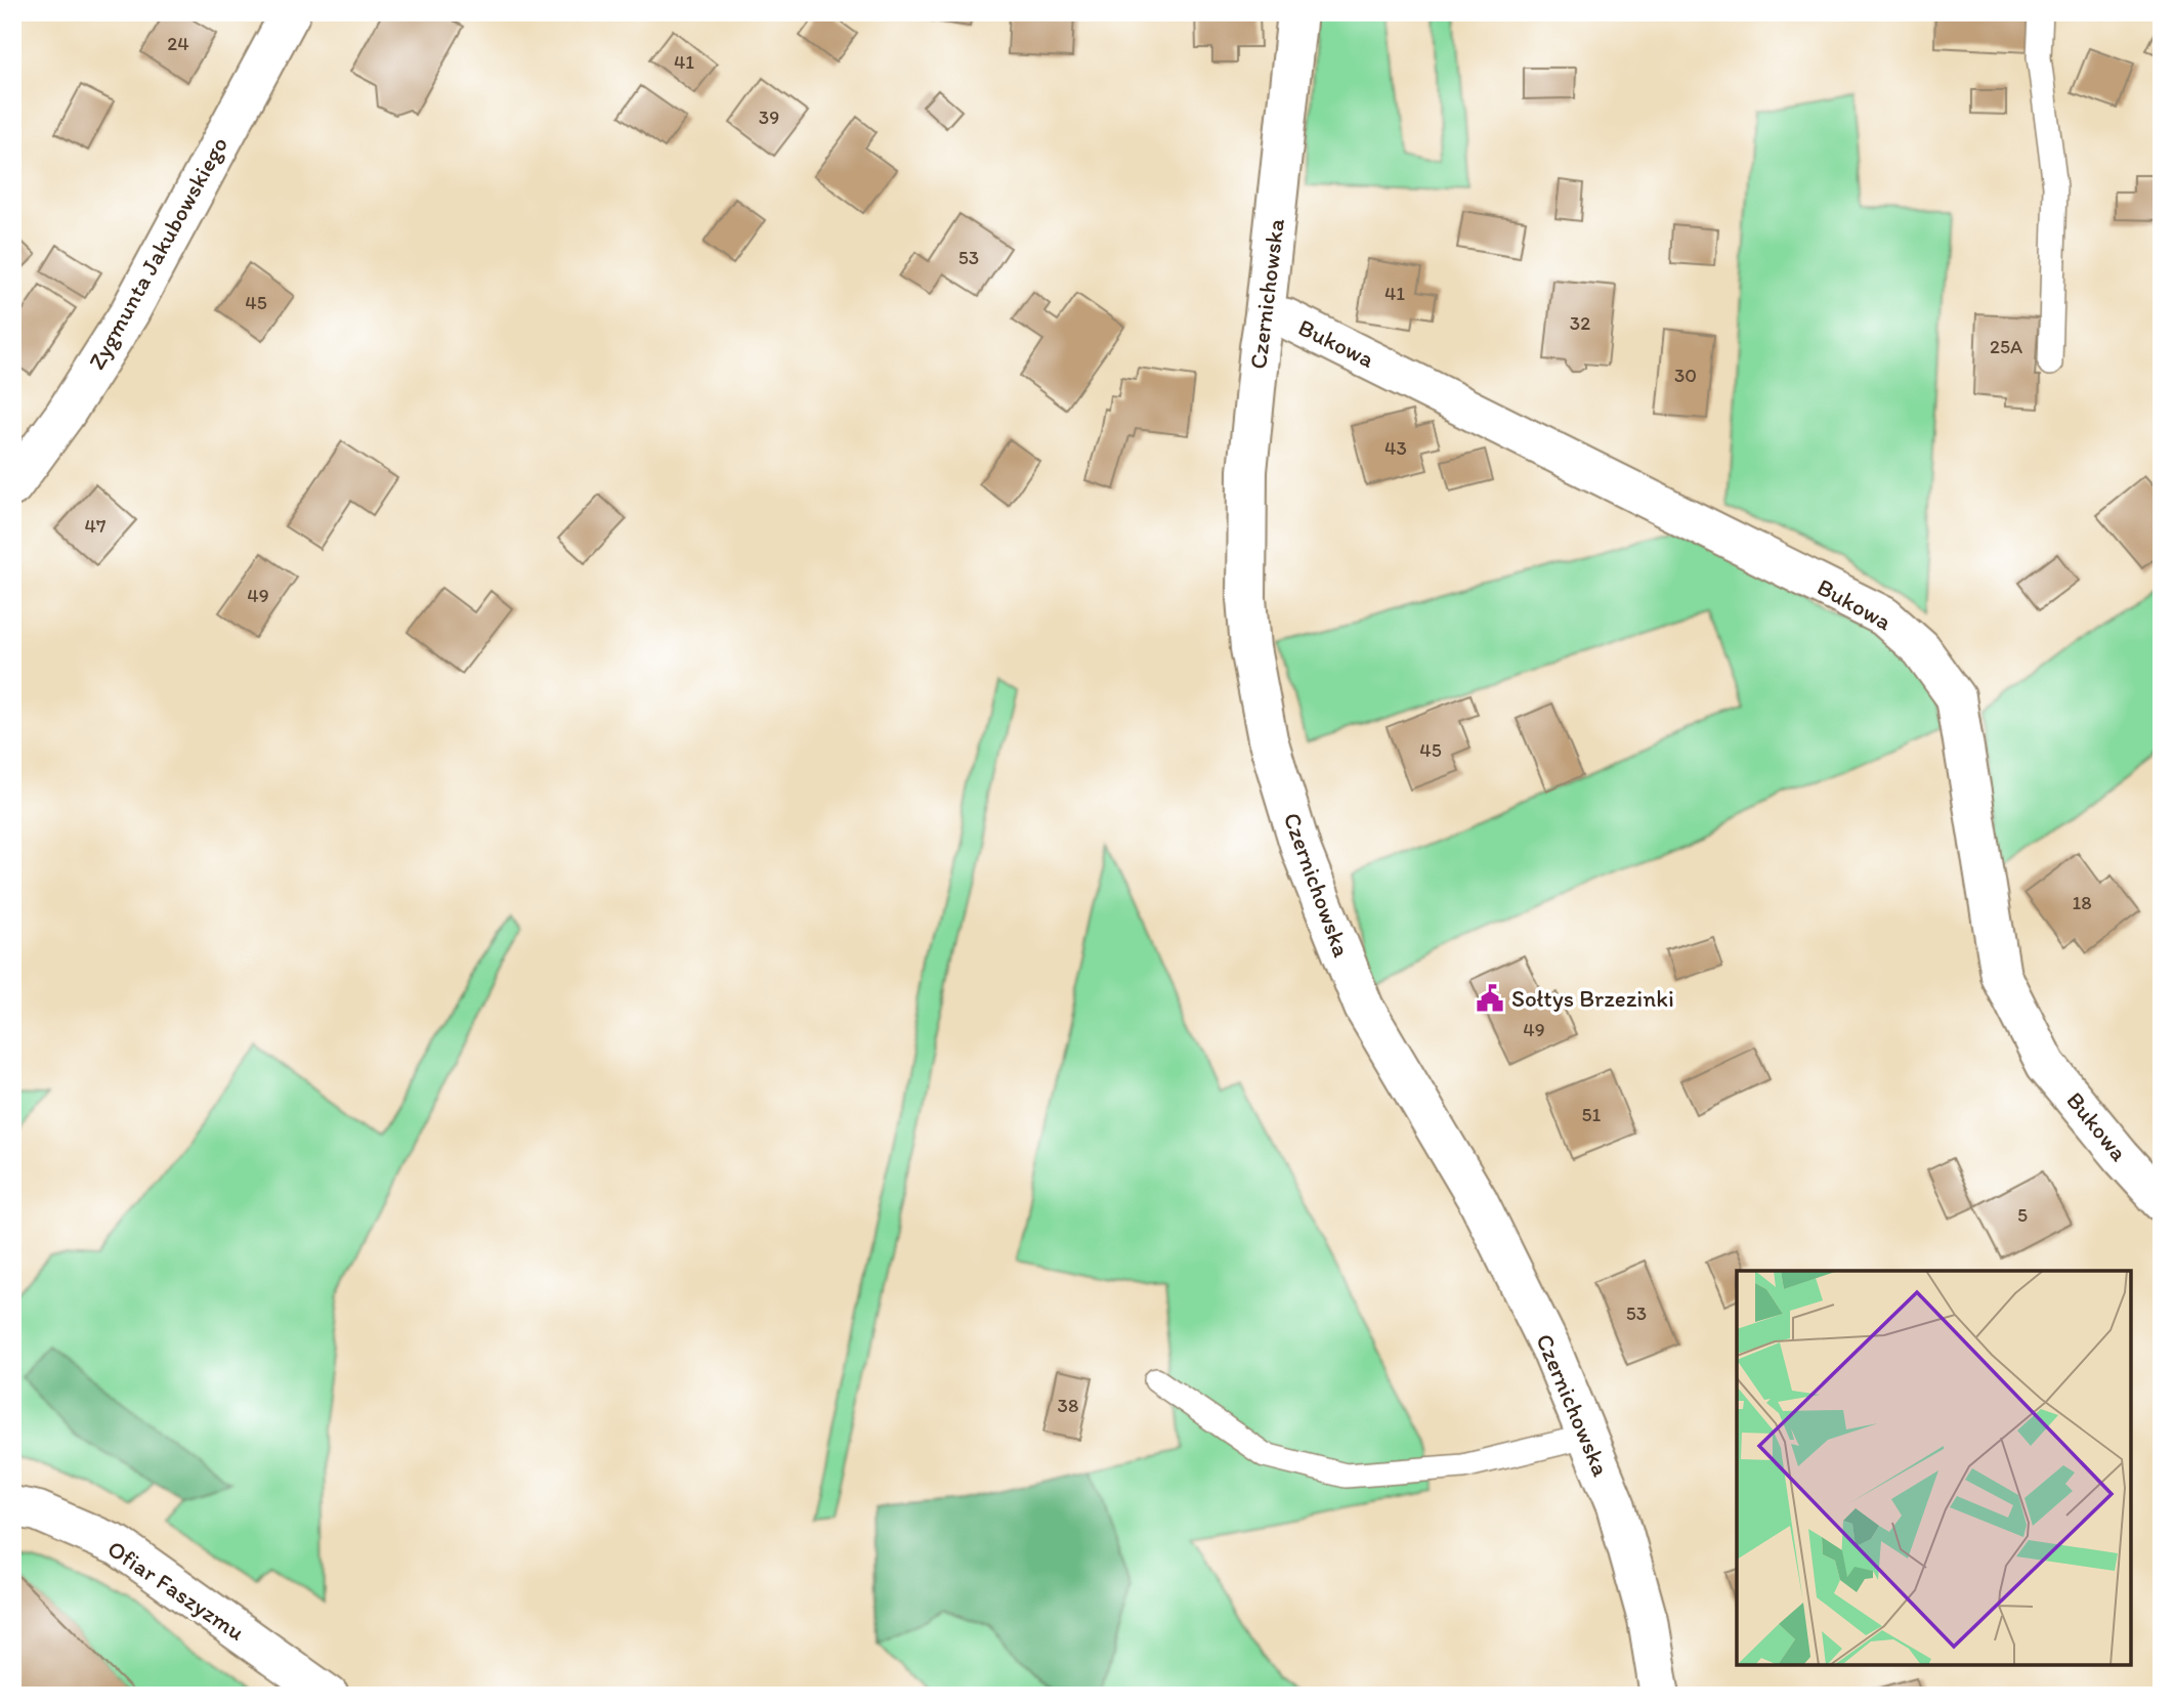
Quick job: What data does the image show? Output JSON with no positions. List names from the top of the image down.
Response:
{
  "streets": {
    "street": [
      "Zygmunta Jakubowskiego",
      "Czernichowska",
      "Bukowa",
      "Ofiar Faszyzmu"
    ]
  },
  "crossings": [
    ["Czernichowska", "Bukowa"]
  ],
  "places": {
    "public building": ["Sołtys Brzezinki"]
  },
  "house_numbers": [
    "24",
    "41",
    "39",
    "53",
    "41",
    "45",
    "32",
    "25A",
    "30",
    "43",
    "47",
    "49",
    "45",
    "18",
    "49",
    "51",
    "5",
    "53",
    "38"
  ]
}
